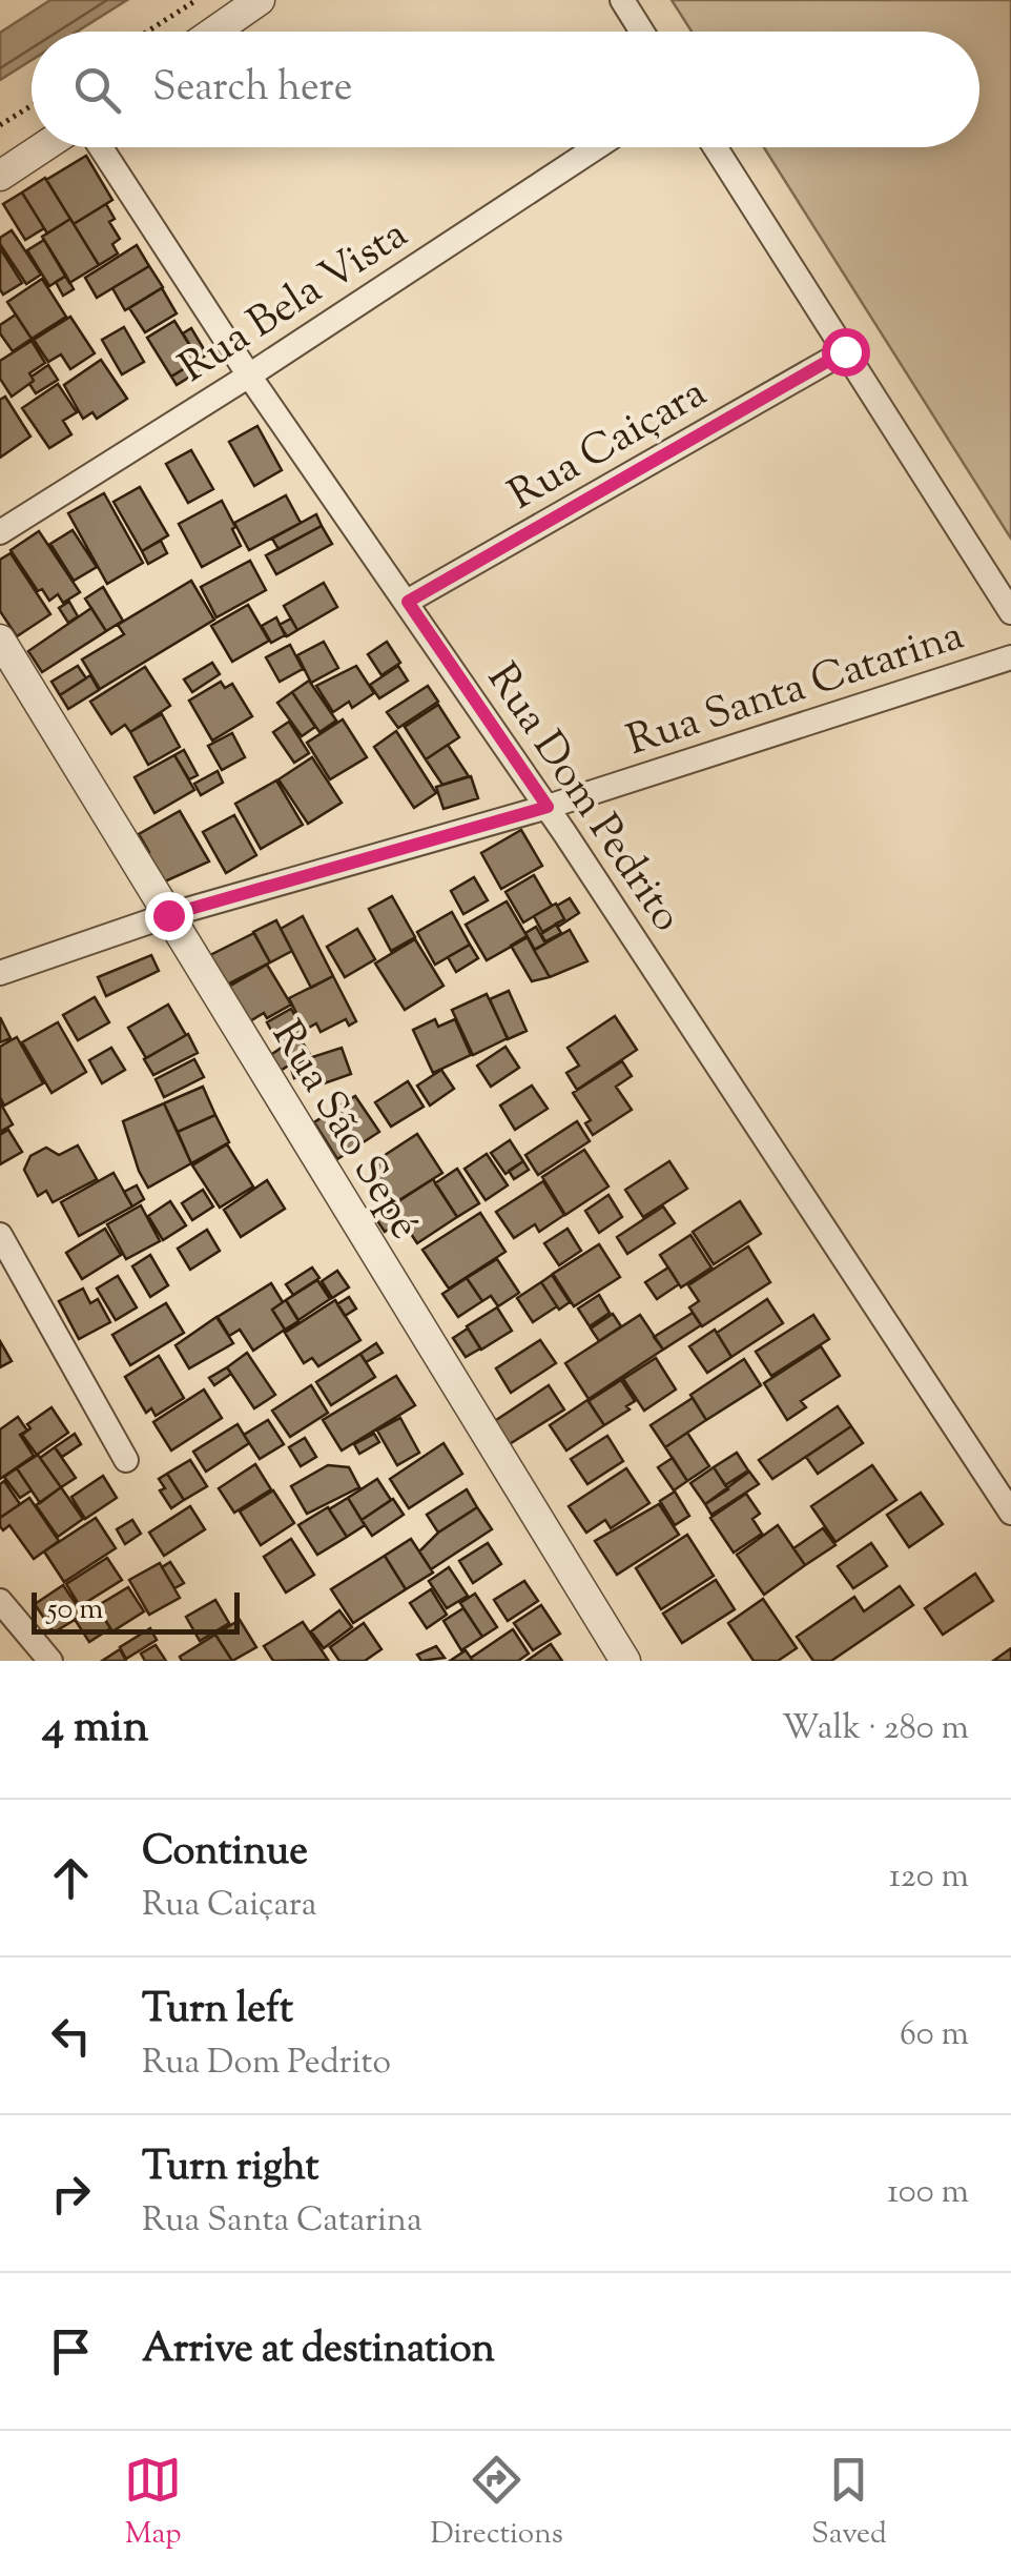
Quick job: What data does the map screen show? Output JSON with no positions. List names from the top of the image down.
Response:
{
  "streets": {
    "street": [
      "Rua Bela Vista",
      "Rua Caiçara",
      "Rua Santa Catarina",
      "Rua Dom Pedrito",
      "Rua São Sepé"
    ]
  },
  "crossings": [
    ["Rua Bela Vista", "Rua Dom Pedrito"],
    ["Rua Caiçara", "Rua Dom Pedrito"],
    ["Rua Santa Catarina", "Rua Dom Pedrito"],
    ["Rua Santa Catarina", "Rua São Sepé"]
  ],
  "scale_bar": "50 m",
  "page": {
    "search": "Search here",
    "scale": "50 m",
    "heading": ["4 min", "Walk · 280 m"],
    "list": [
      ["Continue", "Rua Caiçara", "120 m"],
      ["Turn left", "Rua Dom Pedrito", "60 m"],
      ["Turn right", "Rua Santa Catarina", "100 m"],
      "Arrive at destination"
    ],
    "nav": ["Map", "Directions", "Saved"]
  }
}
